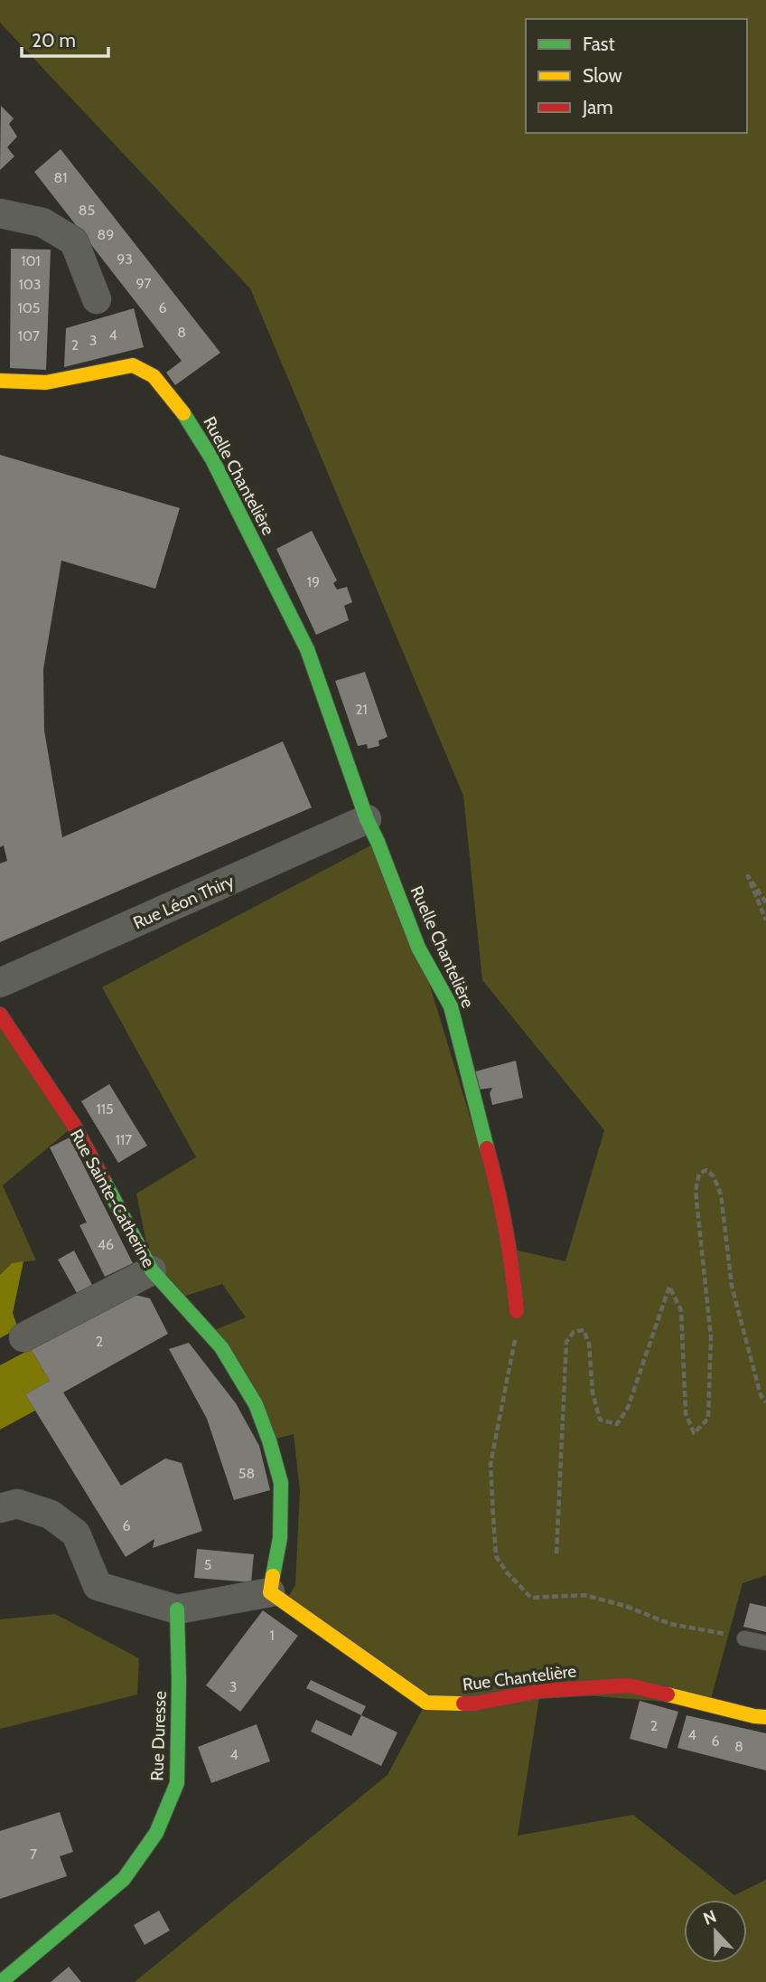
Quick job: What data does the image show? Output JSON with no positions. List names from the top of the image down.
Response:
{
  "streets": {
    "street": [
      "Ruelle Chantelière",
      "Rue Léon Thiry",
      "Rue Sainte-Catherine",
      "Rue Chantelière",
      "Rue Duresse"
    ]
  },
  "crossings": [
    ["Ruelle Chantelière", "Rue Léon Thiry"],
    ["Rue Sainte-Catherine", "Rue Chantelière"]
  ],
  "house_numbers": [
    "81",
    "85",
    "89",
    "93",
    "101",
    "97",
    "103",
    "105",
    "6",
    "8",
    "4",
    "107",
    "3",
    "2",
    "19",
    "21",
    "115",
    "117",
    "46",
    "2",
    "58",
    "6",
    "5",
    "1",
    "3",
    "2",
    "4",
    "6",
    "8",
    "4",
    "7"
  ],
  "legend": ["Fast", "Slow", "Jam"],
  "scale_bar": "20 m",
  "north": "top"
}
